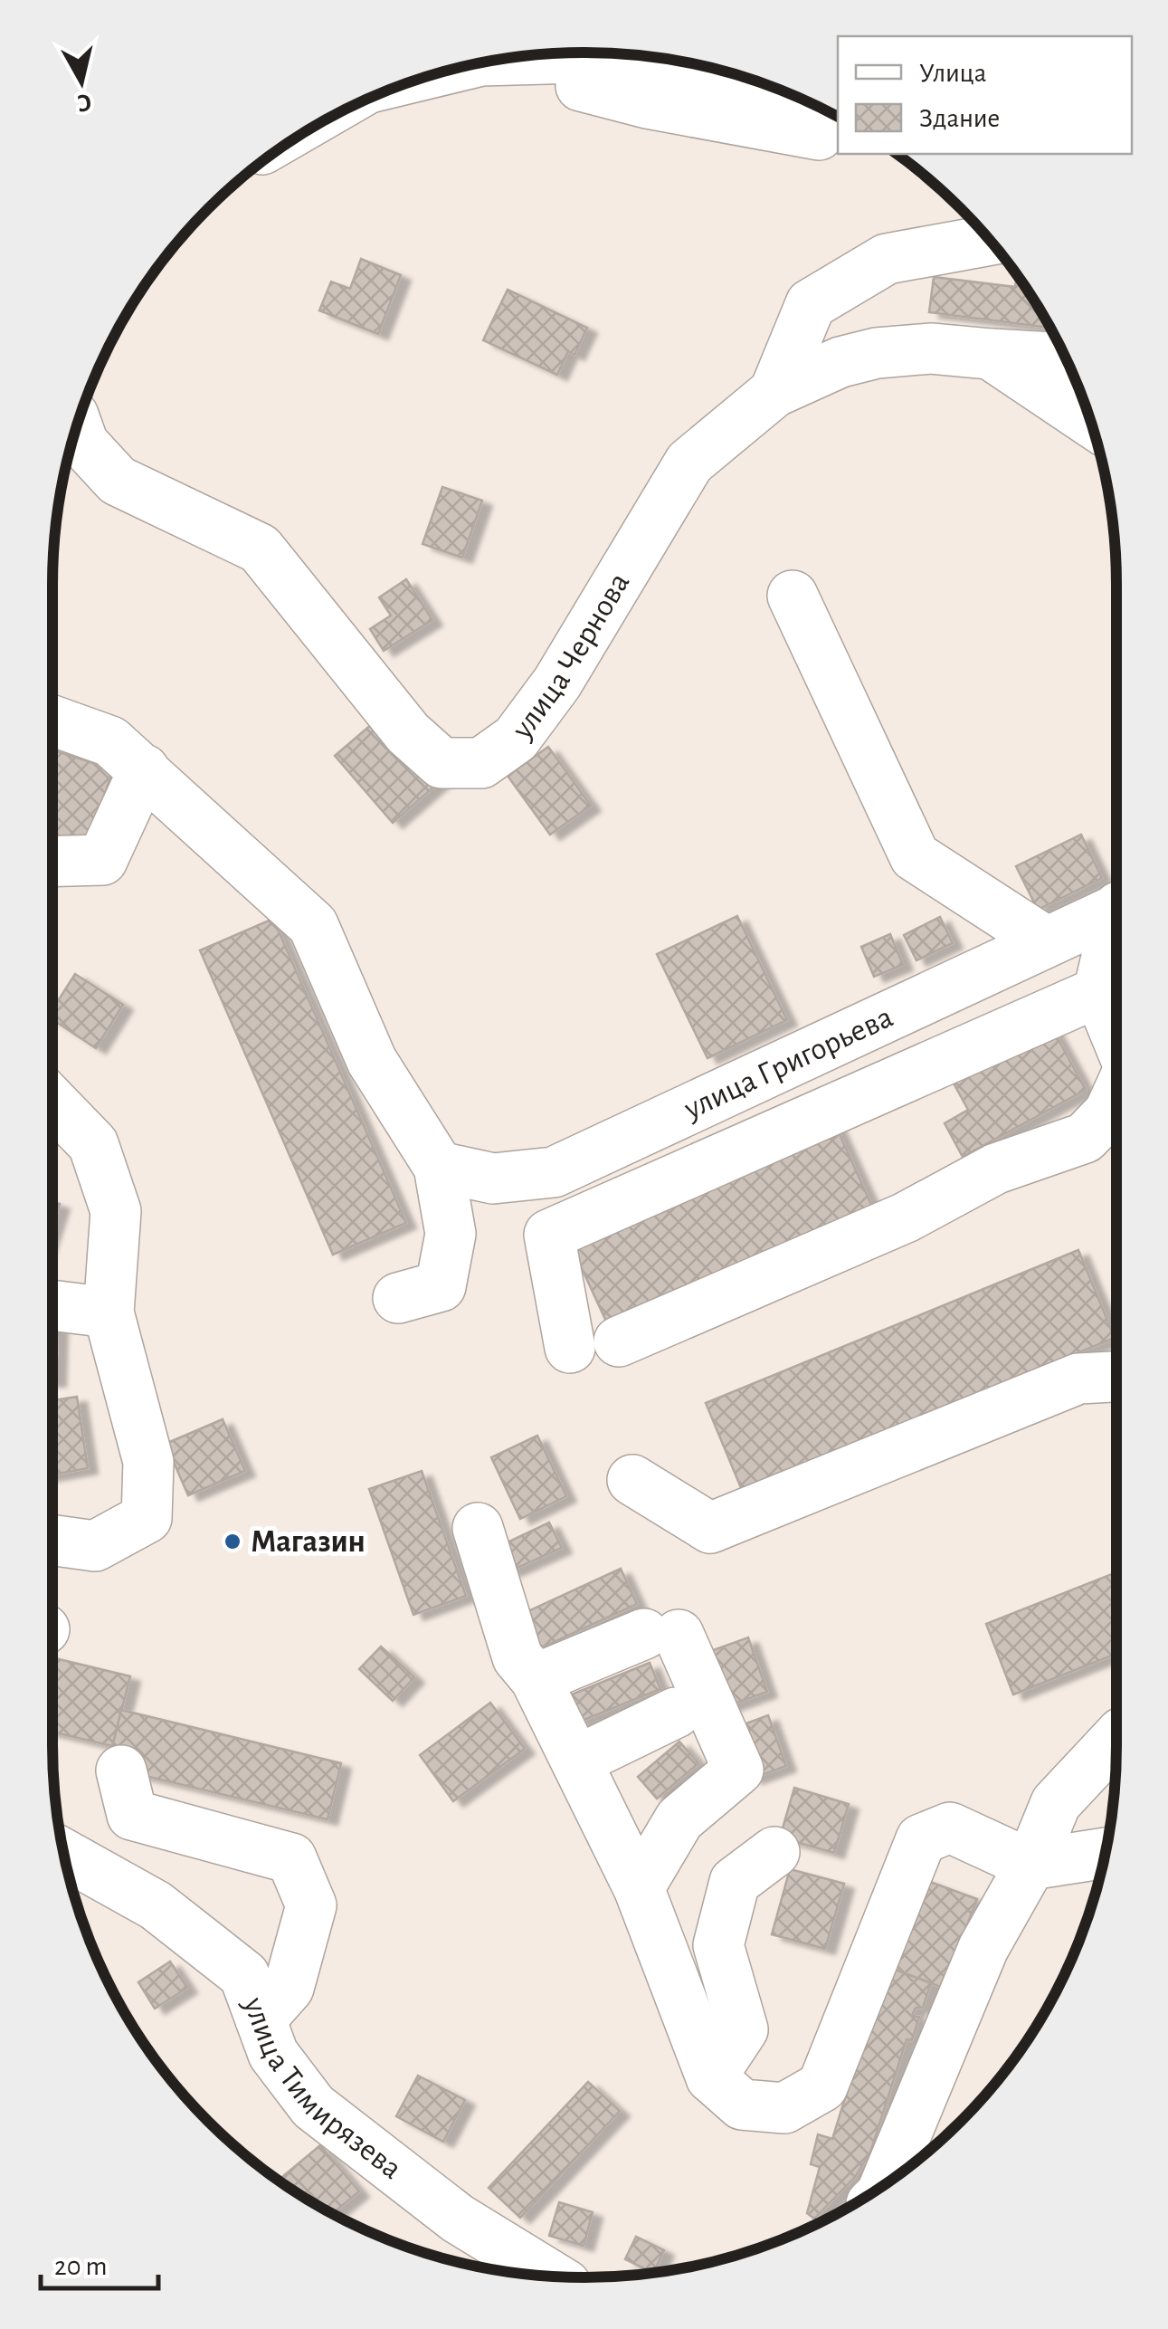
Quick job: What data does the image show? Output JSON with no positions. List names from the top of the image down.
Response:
{
  "streets": {
    "street": ["улица Чернова", "улица Григорьева", "улица Тимирязева"]
  },
  "places": ["Магазин"],
  "legend": ["Улица", "Здание"],
  "scale_bar": "20 m",
  "north": "bottom"
}
